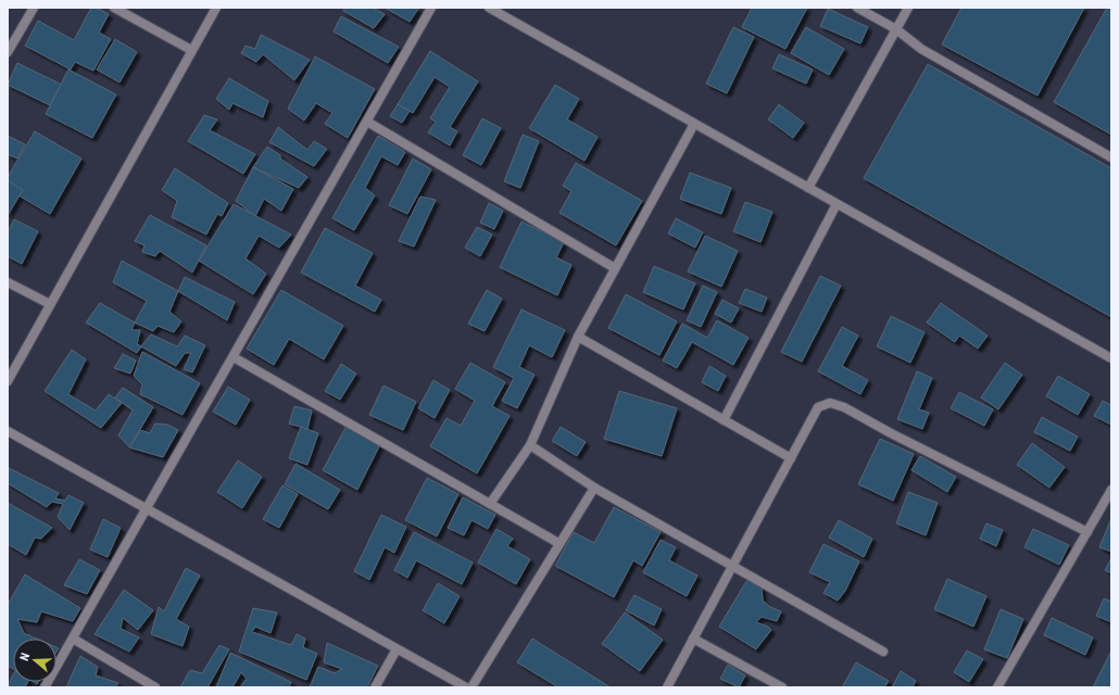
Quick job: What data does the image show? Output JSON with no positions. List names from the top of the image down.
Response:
{
  "north": "left"
}
